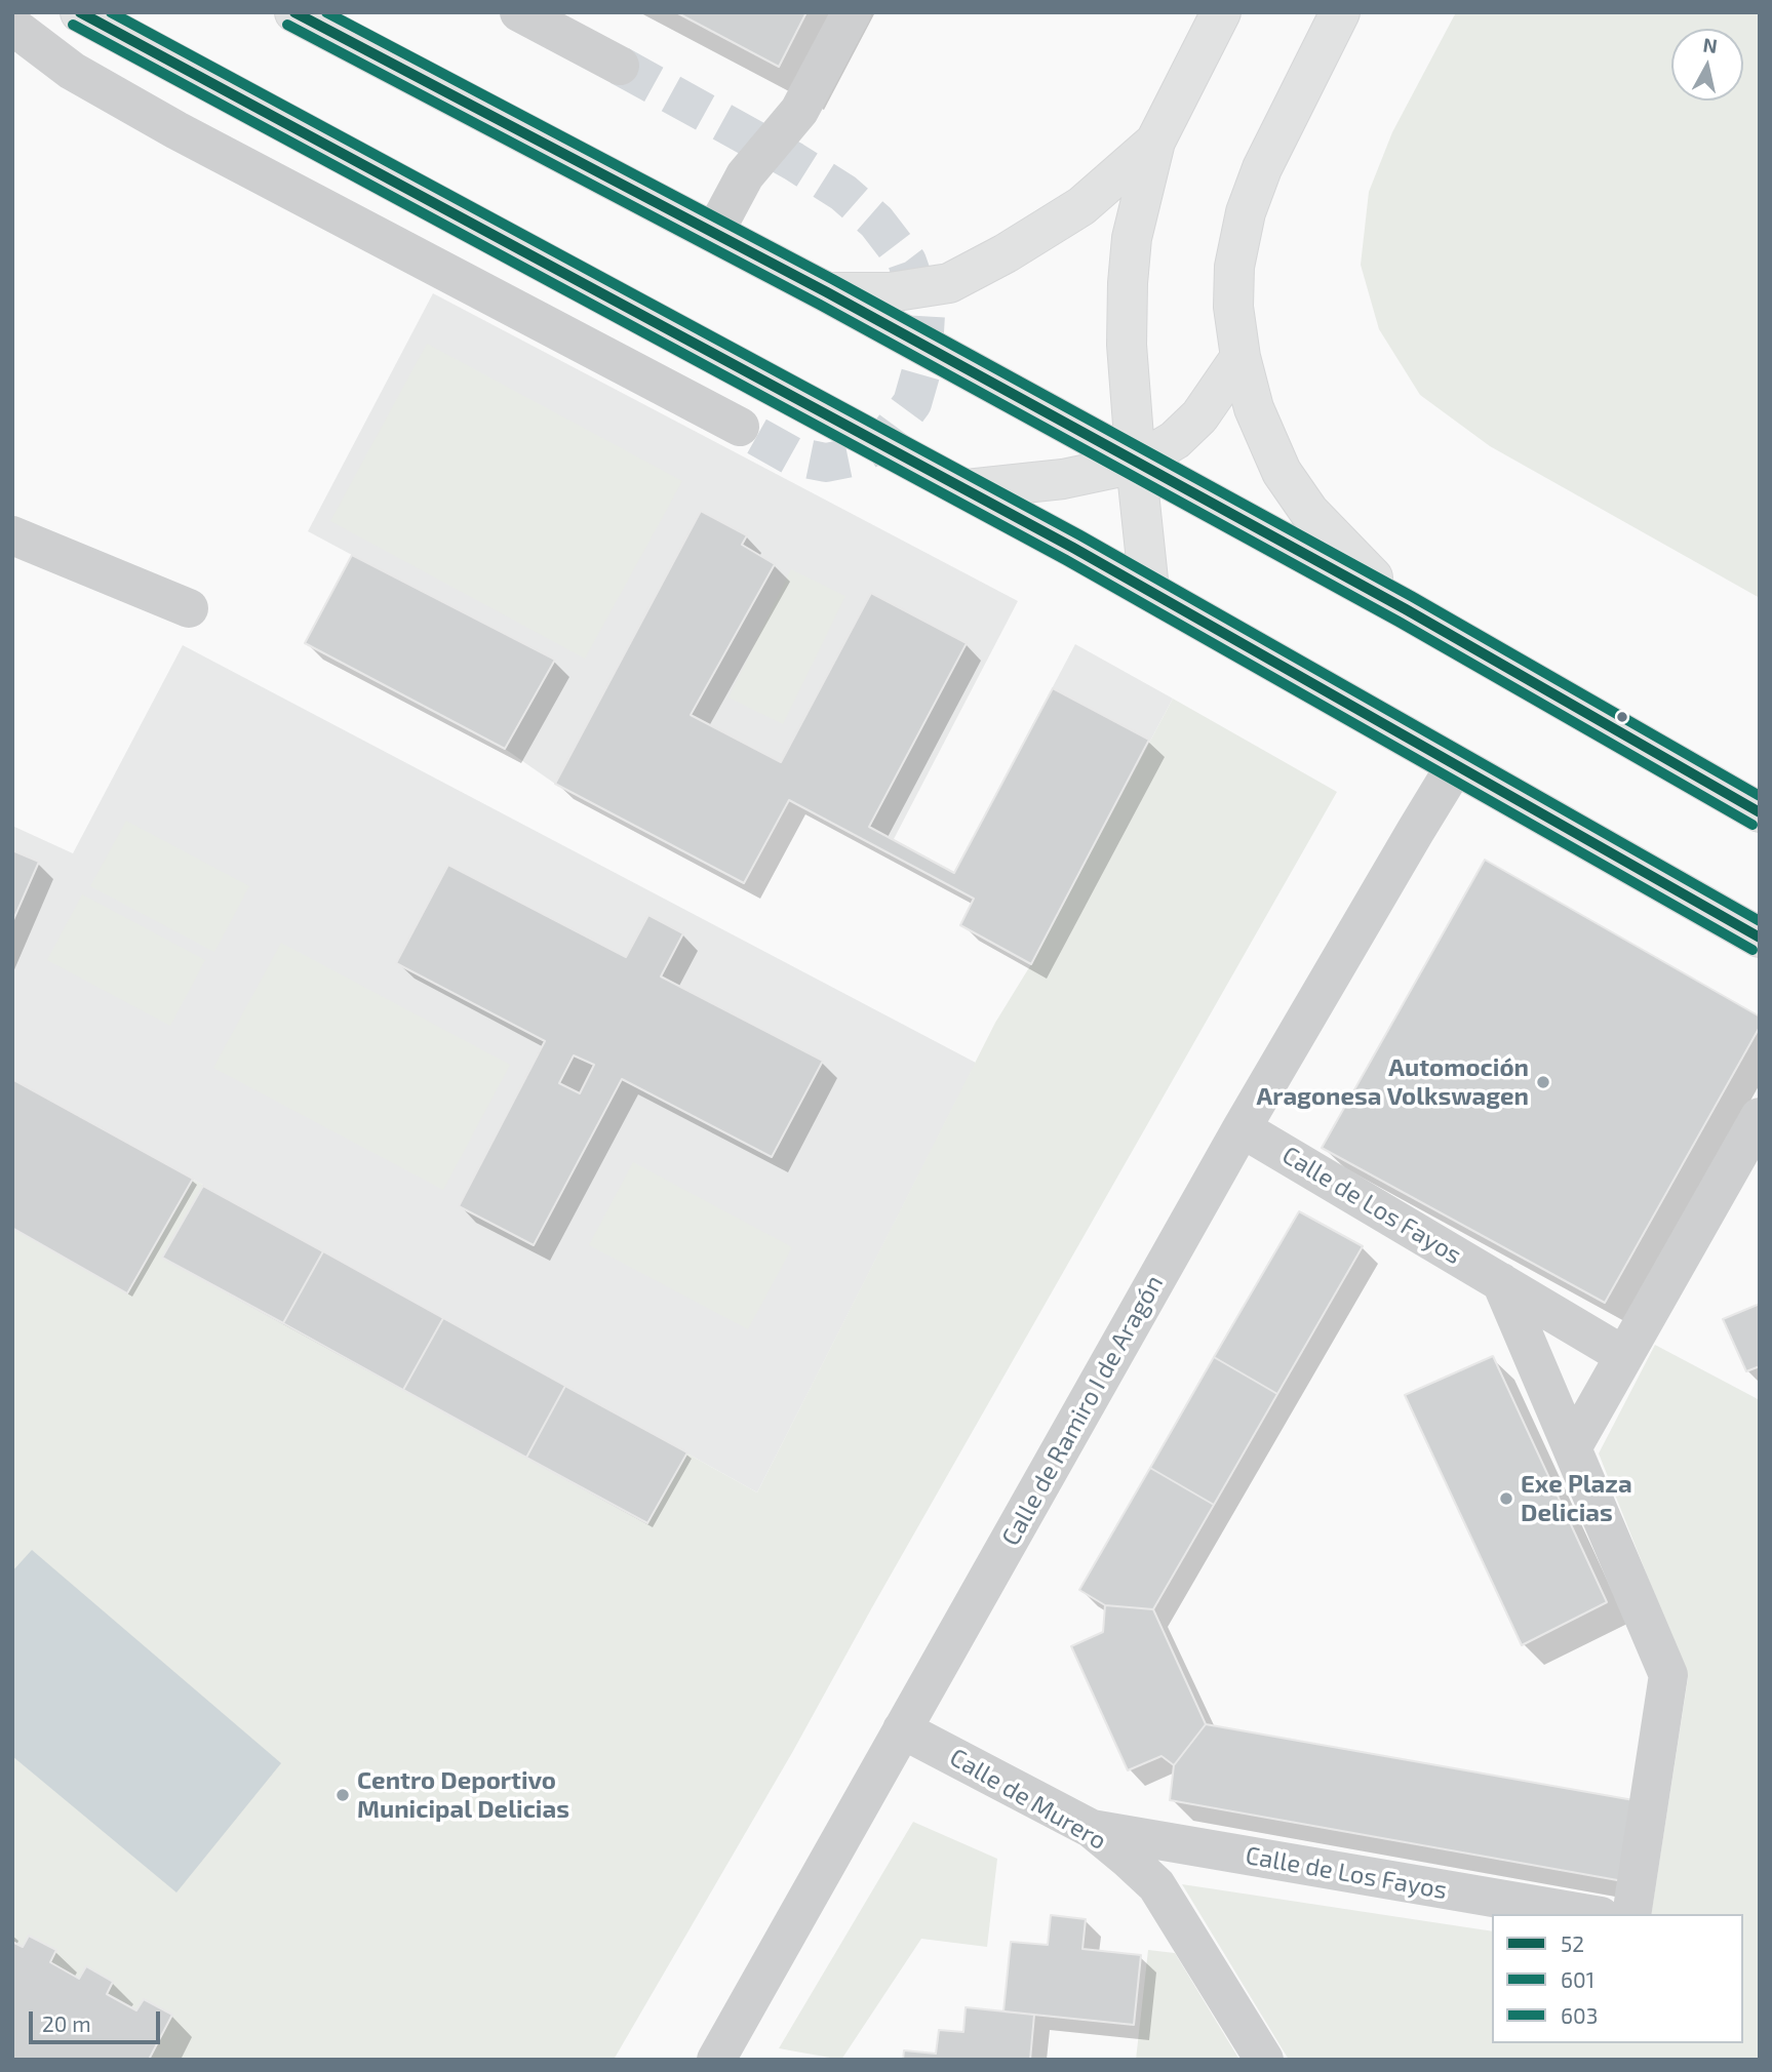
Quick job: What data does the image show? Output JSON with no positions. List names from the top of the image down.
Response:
{
  "streets": {
    "street": ["Calle de Los Fayos", "Calle de Ramiro I de Aragón", "Calle de Murero"]
  },
  "crossings": [
    ["Calle de Los Fayos", "Calle de Ramiro I de Aragón"],
    ["Calle de Los Fayos", "Calle de Murero"],
    ["Calle de Ramiro I de Aragón", "Calle de Murero"]
  ],
  "places": ["Automoción Aragonesa Volkswagen", "Exe Plaza Delicias", "Centro Deportivo Municipal Delicias"],
  "lines": ["transit line 52", "transit line 603", "transit line 601"],
  "legend": ["52", "601", "603"],
  "scale_bar": "20 m",
  "north": "top"
}
